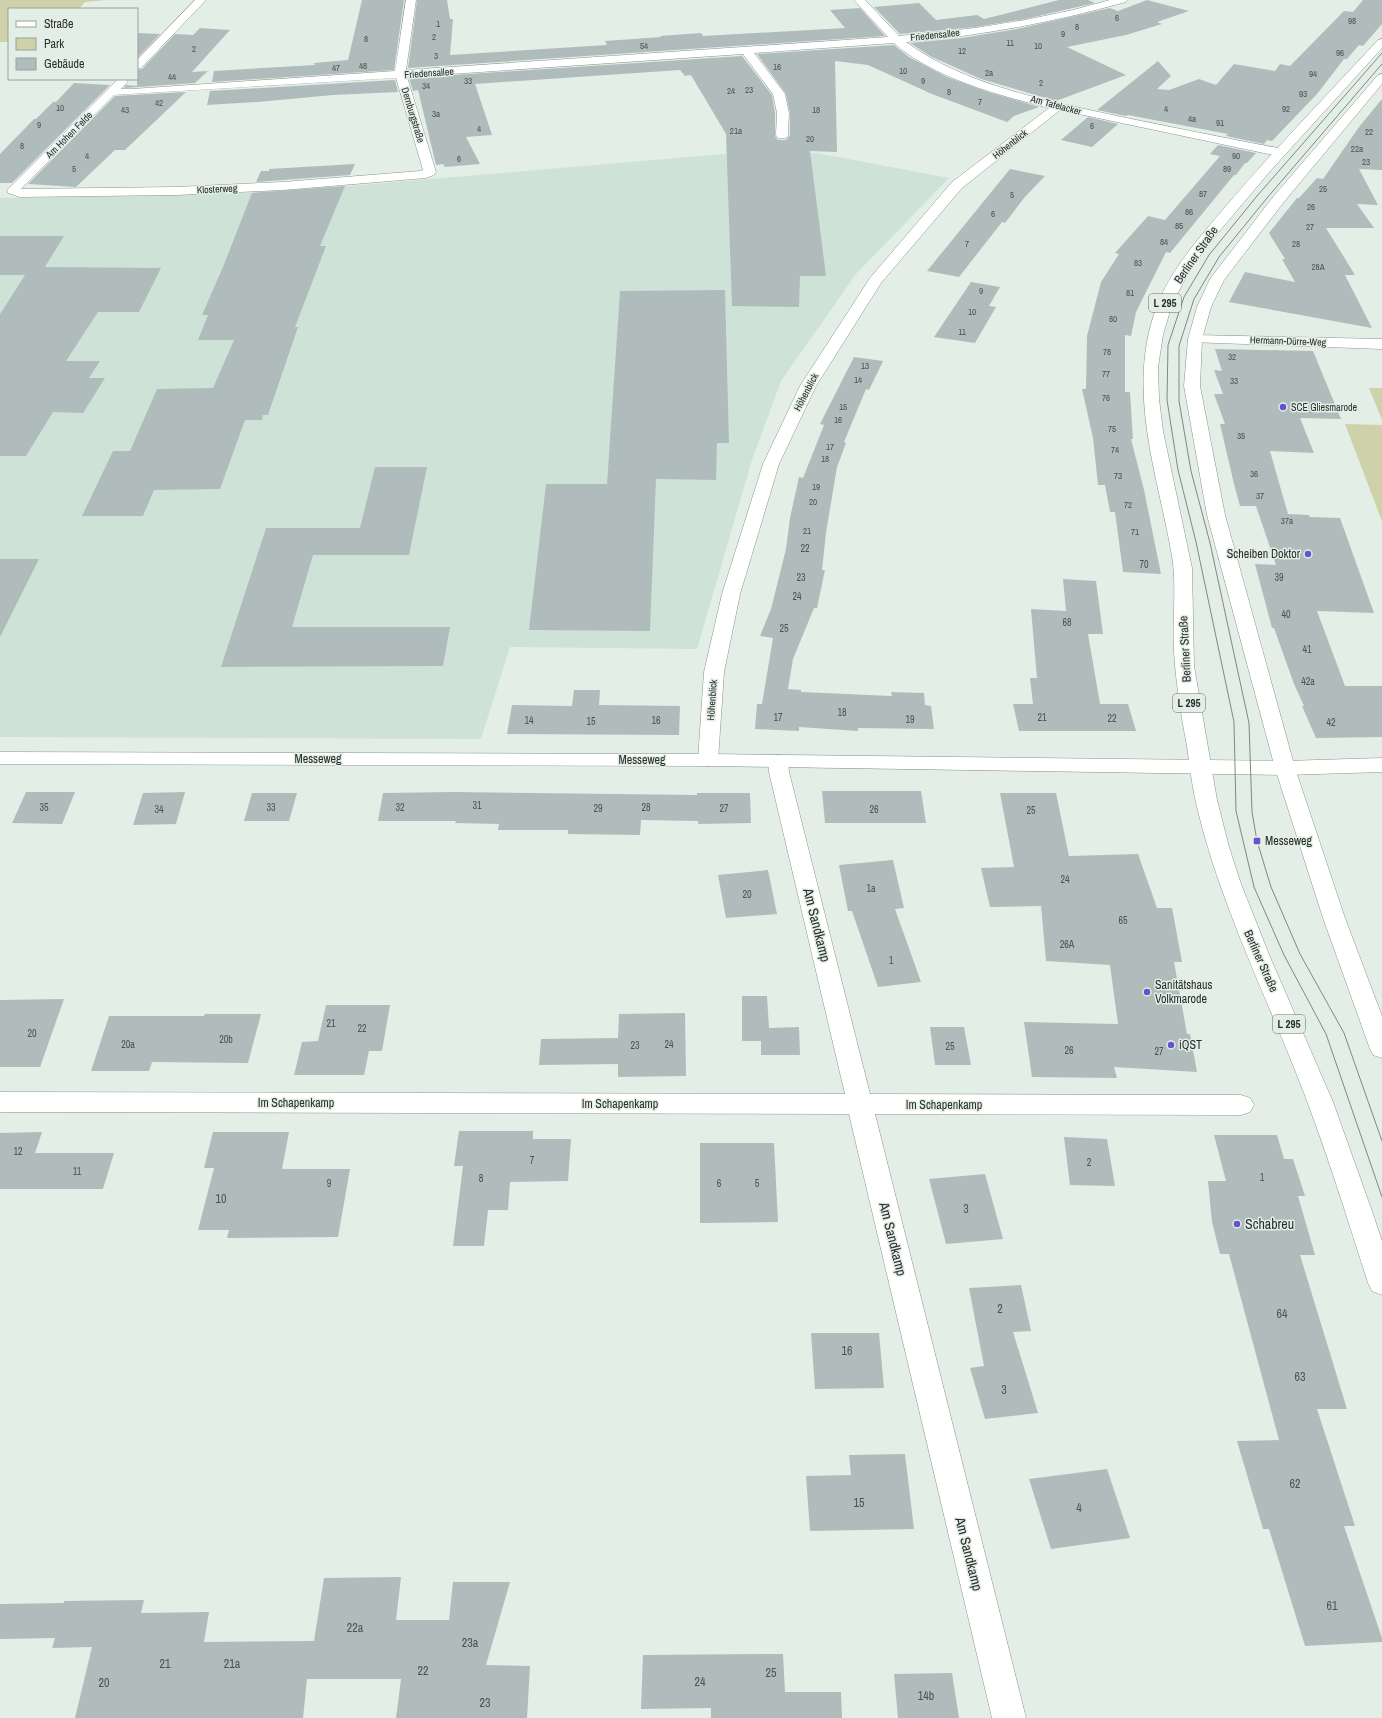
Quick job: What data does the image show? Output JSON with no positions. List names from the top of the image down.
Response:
{
  "streets": {
    "street": [
      "Friedensallee",
      "Am Tafelacker",
      "Dernburgstraße",
      "Am Hohen Felde",
      "Höhenblick",
      "Klosterweg",
      "Berliner Straße",
      "L 295",
      "Hermann-Dürre-Weg",
      "Messeweg",
      "Am Sandkamp",
      "Im Schapenkamp"
    ]
  },
  "crossings": [
    ["Friedensallee", "Am Tafelacker"],
    ["Friedensallee", "Dernburgstraße"],
    ["Friedensallee", "Am Hohen Felde"],
    ["Am Tafelacker", "Höhenblick"],
    ["Am Tafelacker", "Berliner Straße"],
    ["Dernburgstraße", "Klosterweg"],
    ["Am Hohen Felde", "Klosterweg"],
    ["Höhenblick", "Messeweg"],
    ["Berliner Straße", "Messeweg"],
    ["Messeweg", "Am Sandkamp"],
    ["Am Sandkamp", "Im Schapenkamp"]
  ],
  "places": {
    "other": [
      "SCE Gliesmarode",
      "Scheiben Doktor",
      "Sanitätshaus Volkmarode",
      "iQST",
      "Schabreu"
    ],
    "transit": ["Messeweg"]
  },
  "house_numbers": [
    "6",
    "98",
    "1",
    "8",
    "9",
    "2",
    "8",
    "11",
    "54",
    "10",
    "2",
    "12",
    "96",
    "3",
    "48",
    "16",
    "47",
    "10",
    "2a",
    "94",
    "44",
    "33",
    "9",
    "2",
    "34",
    "23",
    "24",
    "8",
    "93",
    "7",
    "42",
    "10",
    "4",
    "92",
    "43",
    "18",
    "3a",
    "4a",
    "91",
    "9",
    "6",
    "4",
    "21a",
    "22",
    "20",
    "8",
    "22a",
    "4",
    "90",
    "6",
    "23",
    "5",
    "89",
    "25",
    "87",
    "5",
    "26",
    "86",
    "6",
    "85",
    "27",
    "84",
    "7",
    "28",
    "83",
    "28A",
    "9",
    "81",
    "10",
    "80",
    "11",
    "78",
    "32",
    "13",
    "77",
    "14",
    "33",
    "76",
    "15",
    "16",
    "75",
    "35",
    "17",
    "74",
    "18",
    "36",
    "73",
    "19",
    "37",
    "20",
    "72",
    "37a",
    "21",
    "71",
    "22",
    "70",
    "23",
    "39",
    "24",
    "40",
    "68",
    "25",
    "41",
    "42a",
    "18",
    "17",
    "21",
    "22",
    "19",
    "14",
    "16",
    "15",
    "42",
    "31",
    "35",
    "33",
    "32",
    "28",
    "29",
    "27",
    "34",
    "26",
    "25",
    "24",
    "1a",
    "20",
    "65",
    "26A",
    "1",
    "21",
    "22",
    "20",
    "20b",
    "20a",
    "24",
    "23",
    "25",
    "26",
    "27",
    "12",
    "7",
    "2",
    "11",
    "1",
    "8",
    "9",
    "6",
    "5",
    "10",
    "3",
    "2",
    "64",
    "16",
    "63",
    "3",
    "62",
    "15",
    "4",
    "61",
    "22a",
    "23a",
    "21",
    "21a",
    "22",
    "25",
    "24",
    "20",
    "14b",
    "23"
  ],
  "legend": ["Straße", "Park", "Gebäude"]
}
